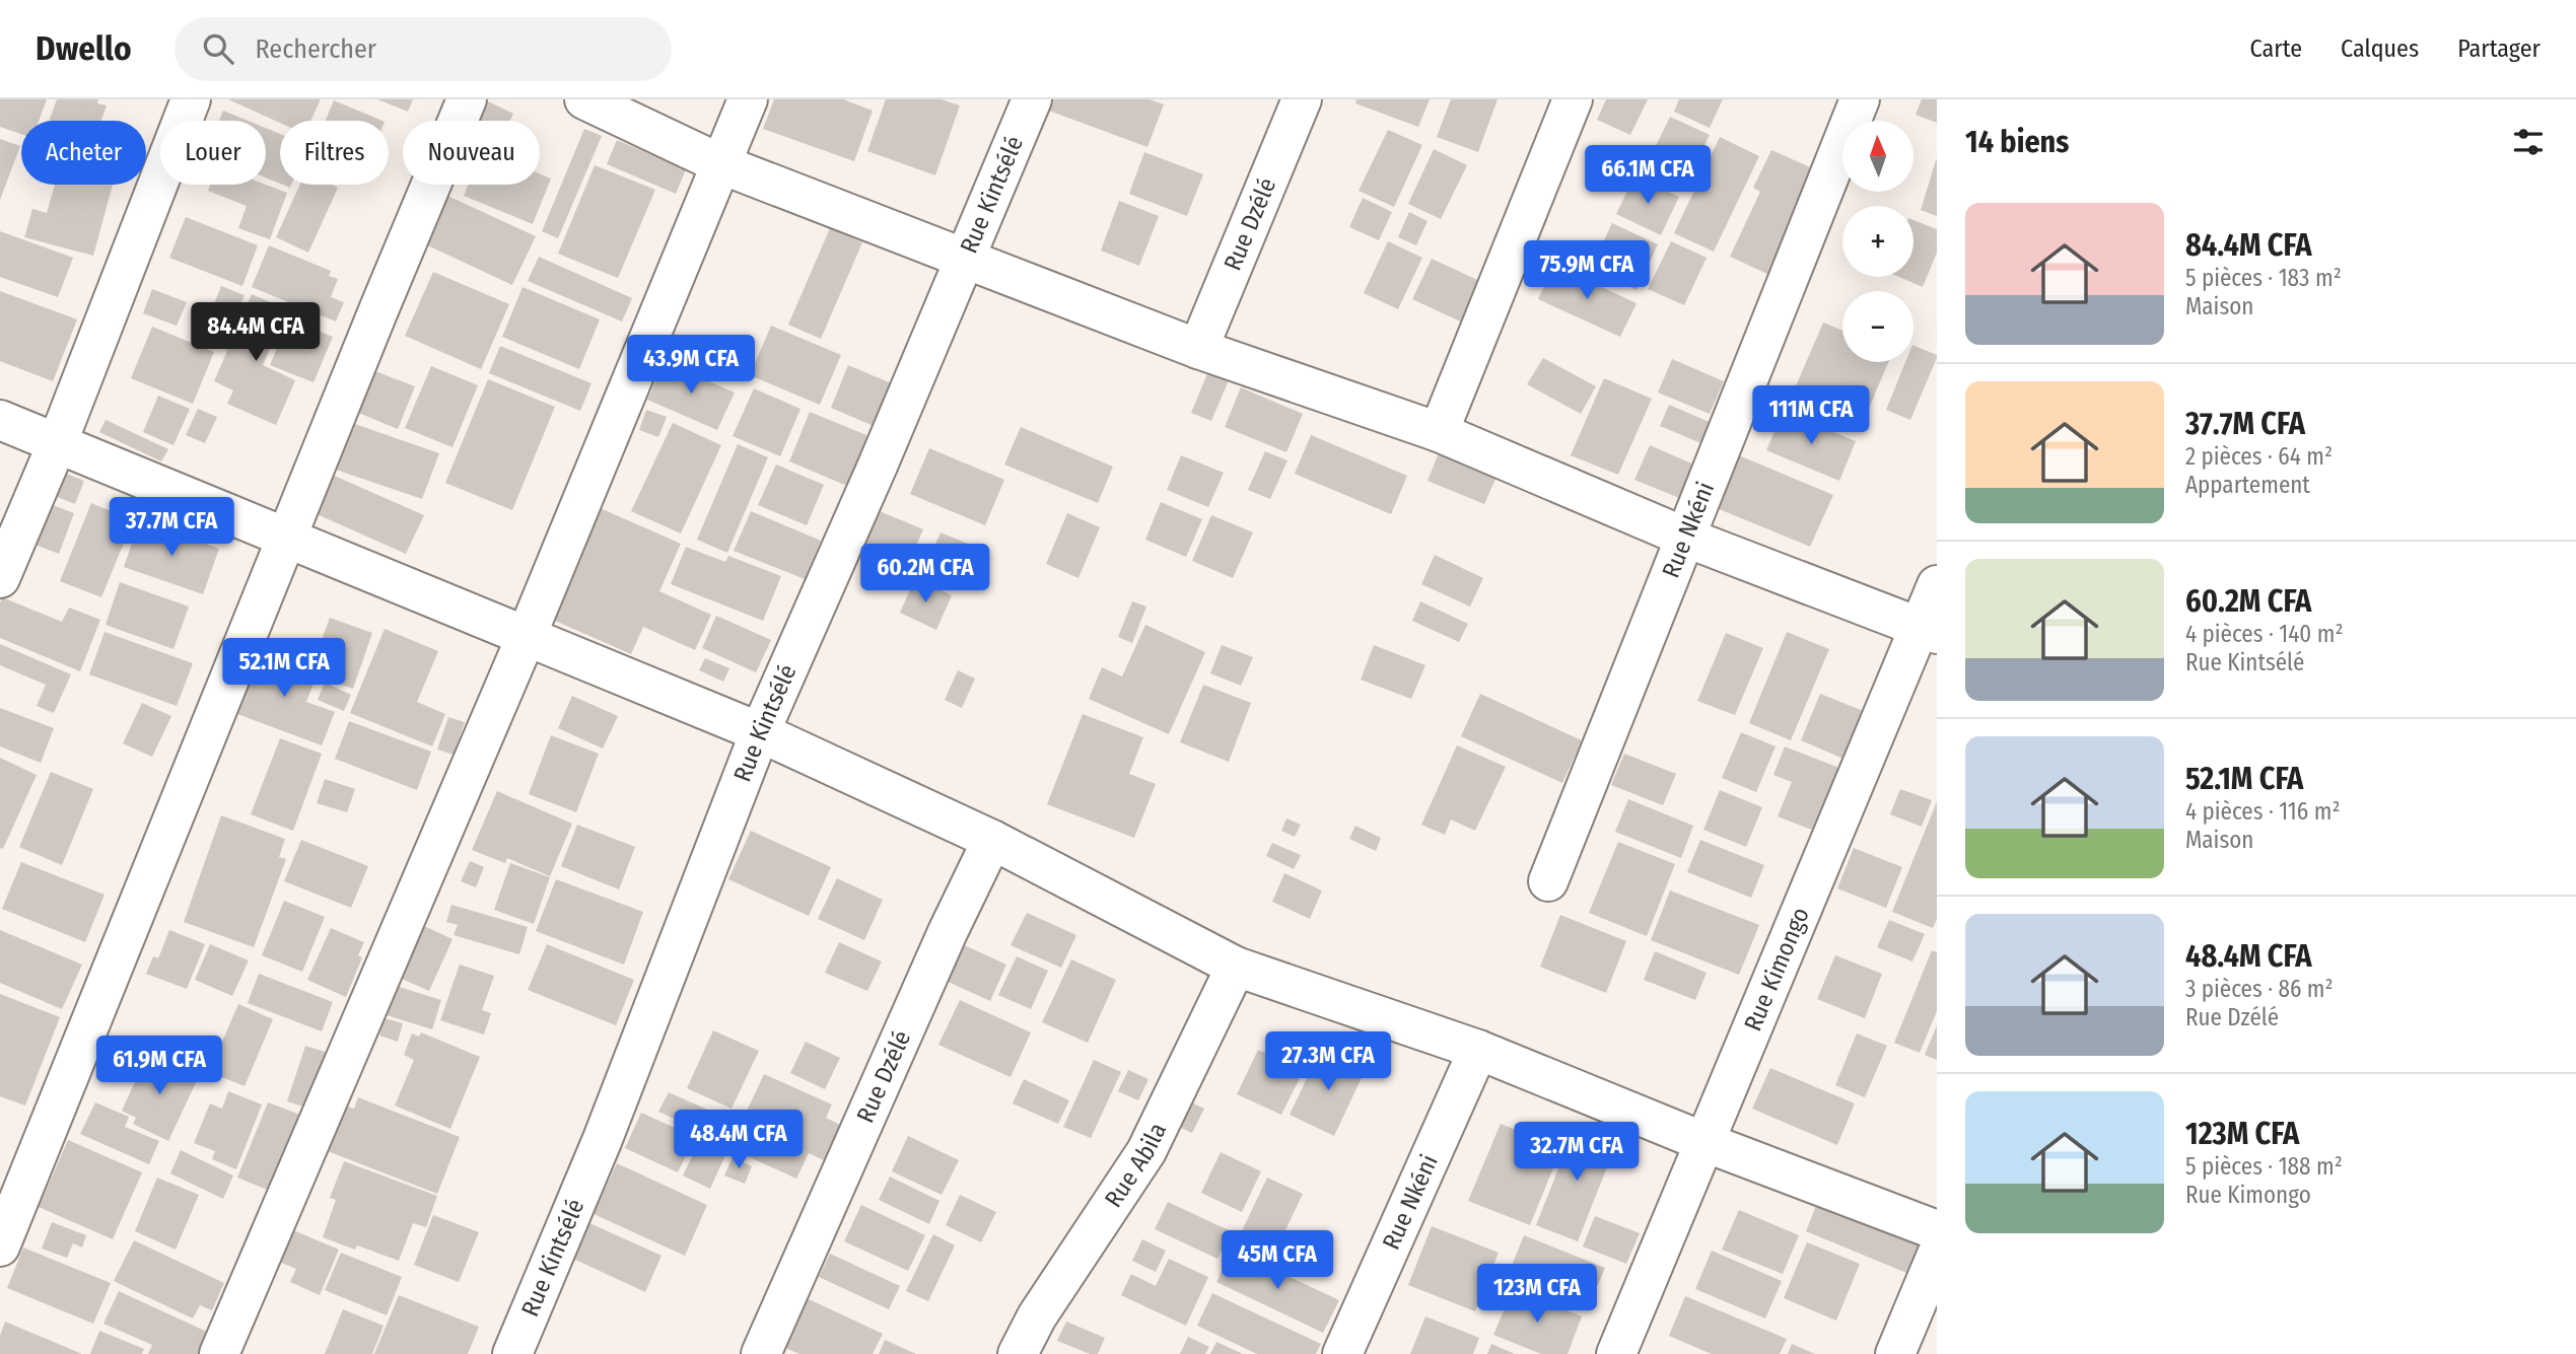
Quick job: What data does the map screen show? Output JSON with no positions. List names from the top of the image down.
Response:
{
  "streets": {
    "street": [
      "Rue Kintsélé",
      "Rue Dzélé",
      "Rue Nkéni",
      "Rue Kimongo",
      "Rue Abila"
    ]
  },
  "north": "top",
  "page": {
    "header": "Dwello",
    "search": "Rechercher",
    "nav": ["Carte", "Calques", "Partager"],
    "heading": "14 biens",
    "map_buttons": ["+", "−"],
    "chip": [
      "Acheter",
      "Louer",
      "Filtres",
      "Nouveau"
    ],
    "price": [
      "66.1M CFA",
      "75.9M CFA",
      "84.4M CFA",
      "43.9M CFA",
      "111M CFA",
      "37.7M CFA",
      "60.2M CFA",
      "52.1M CFA",
      "27.3M CFA",
      "61.9M CFA",
      "48.4M CFA",
      "32.7M CFA",
      "45M CFA",
      "123M CFA"
    ],
    "list": [
      {
        "name": "84.4M CFA",
        "note": "5 pièces · 183 m² · Maison"
      },
      {
        "name": "37.7M CFA",
        "note": "2 pièces · 64 m² · Appartement"
      },
      {
        "name": "60.2M CFA",
        "note": "4 pièces · 140 m² · Rue Kintsélé"
      },
      {
        "name": "52.1M CFA",
        "note": "4 pièces · 116 m² · Maison"
      },
      {
        "name": "48.4M CFA",
        "note": "3 pièces · 86 m² · Rue Dzélé"
      },
      {
        "name": "123M CFA",
        "note": "5 pièces · 188 m² · Rue Kimongo"
      }
    ]
  }
}
